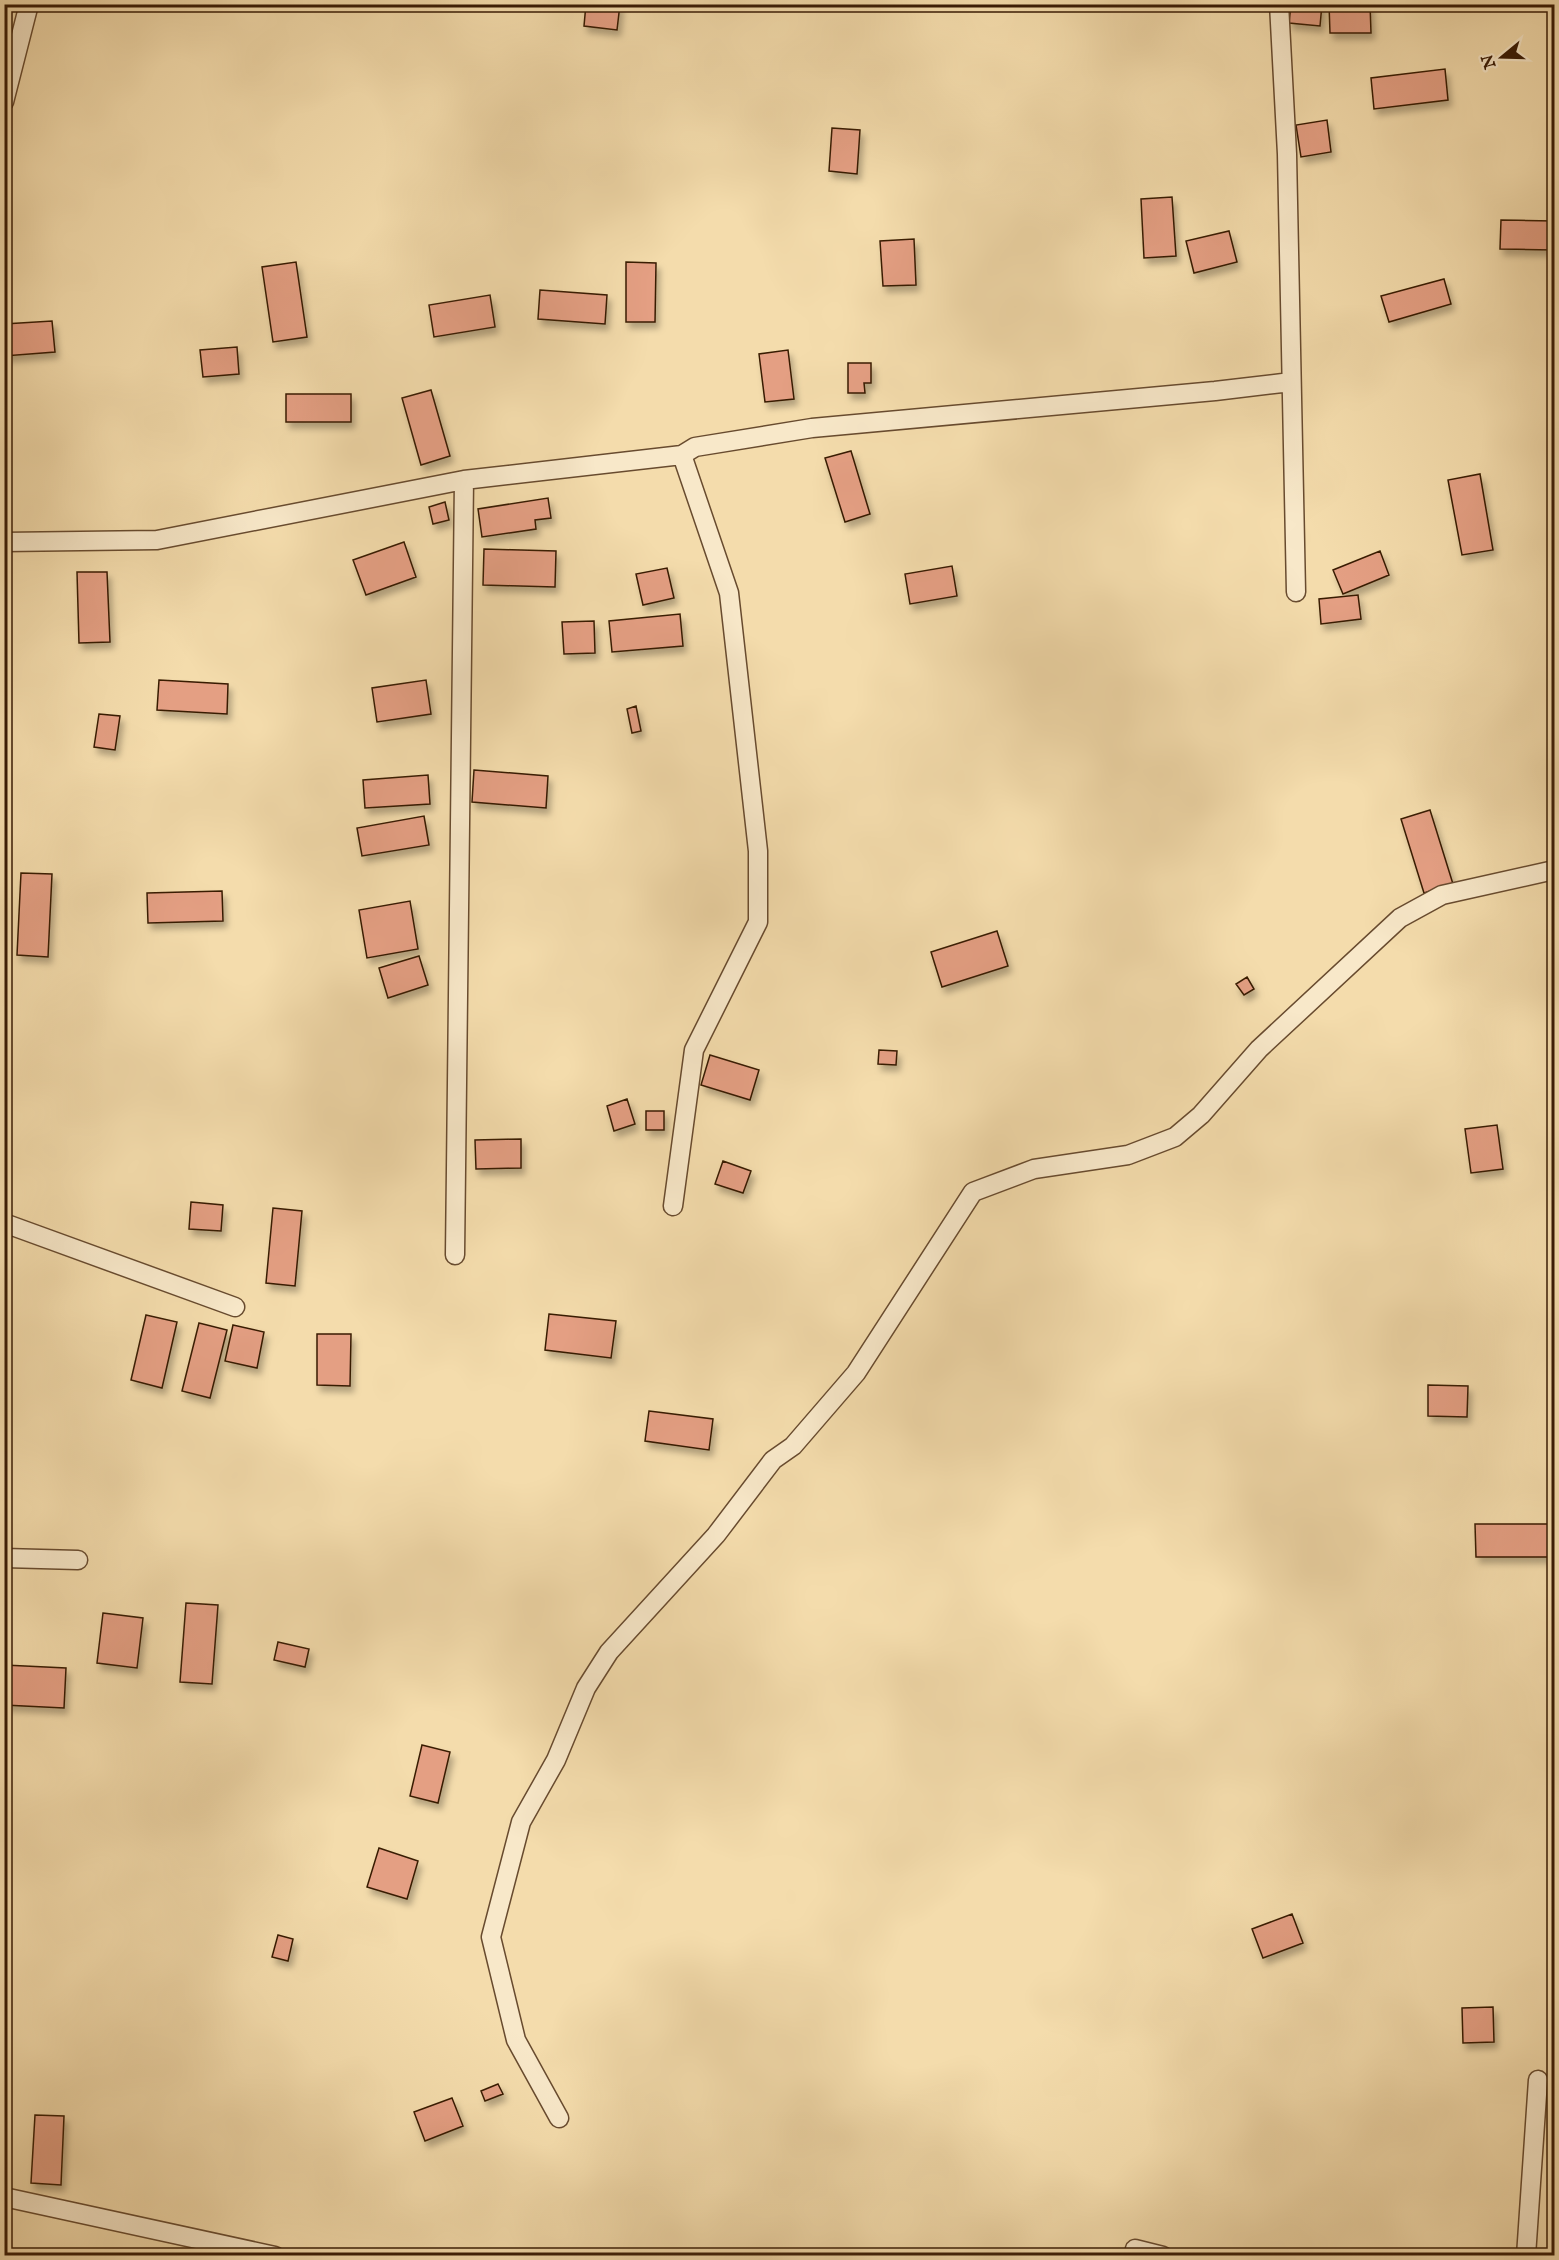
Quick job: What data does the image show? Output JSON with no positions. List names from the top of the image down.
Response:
{
  "north": "left"
}
